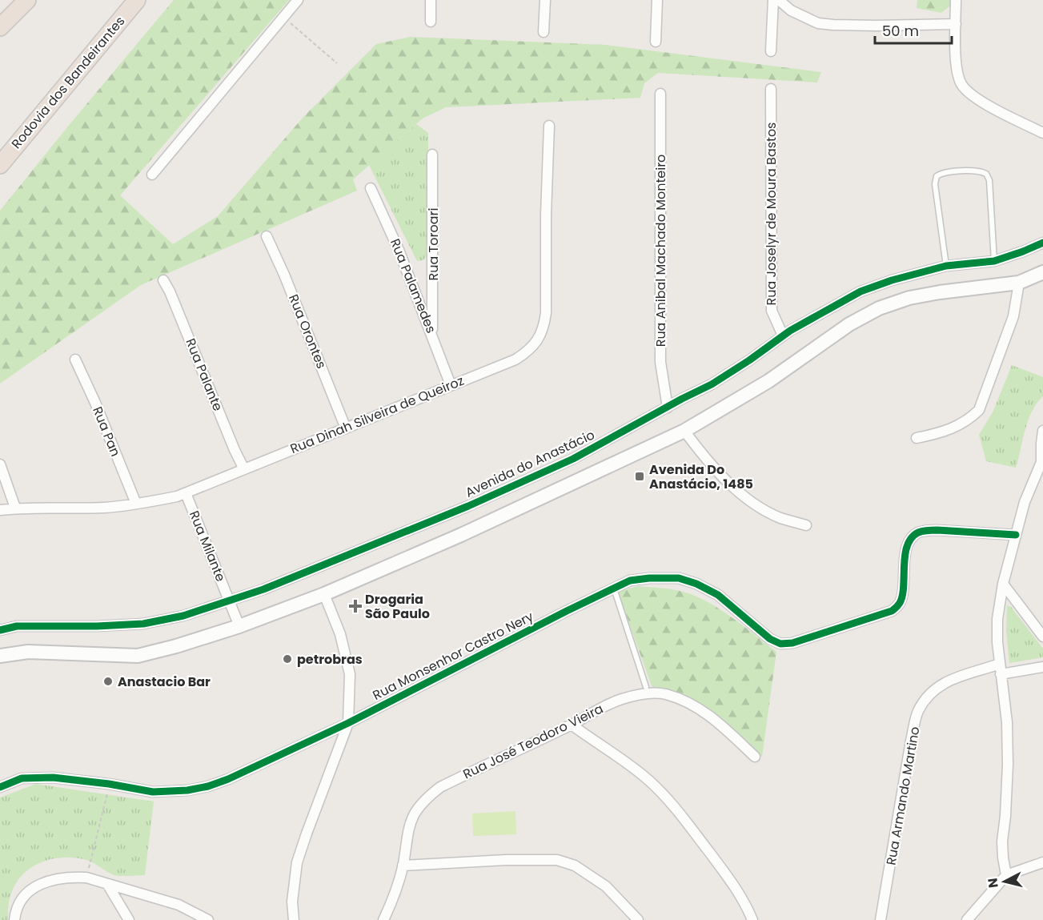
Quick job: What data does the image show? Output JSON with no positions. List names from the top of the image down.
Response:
{
  "streets": {
    "highway": ["Rodovia dos Bandeirantes"],
    "street": [
      "Rua Joselyr de Moura Bastos",
      "Rua Toroari",
      "Rua Anibal Machado Monteiro",
      "Rua Palamedes",
      "Rua Orontes",
      "Rua Palante",
      "Rua Dinah Silveira de Queiroz",
      "Rua Pan",
      "Avenida do Anastácio",
      "Rua Milante",
      "Rua Monsenhor Castro Nery",
      "Rua José Teodoro Vieira",
      "Rua Armando Martino"
    ]
  },
  "crossings": [
    ["Rua Joselyr de Moura Bastos", "Avenida do Anastácio"],
    ["Rua Toroari", "Rua Palamedes"],
    ["Rua Anibal Machado Monteiro", "Avenida do Anastácio"],
    ["Rua Palamedes", "Rua Dinah Silveira de Queiroz"],
    ["Rua Orontes", "Rua Dinah Silveira de Queiroz"],
    ["Rua Palante", "Rua Dinah Silveira de Queiroz"],
    ["Rua Dinah Silveira de Queiroz", "Rua Pan"],
    ["Rua Dinah Silveira de Queiroz", "Rua Milante"],
    ["Avenida do Anastácio", "Rua Milante"]
  ],
  "places": {
    "transit": ["Avenida Do Anastácio, 1485"],
    "health": ["Drogaria São Paulo"],
    "other": ["petrobras", "Anastacio Bar"]
  },
  "scale_bar": "50 m",
  "north": "left"
}
